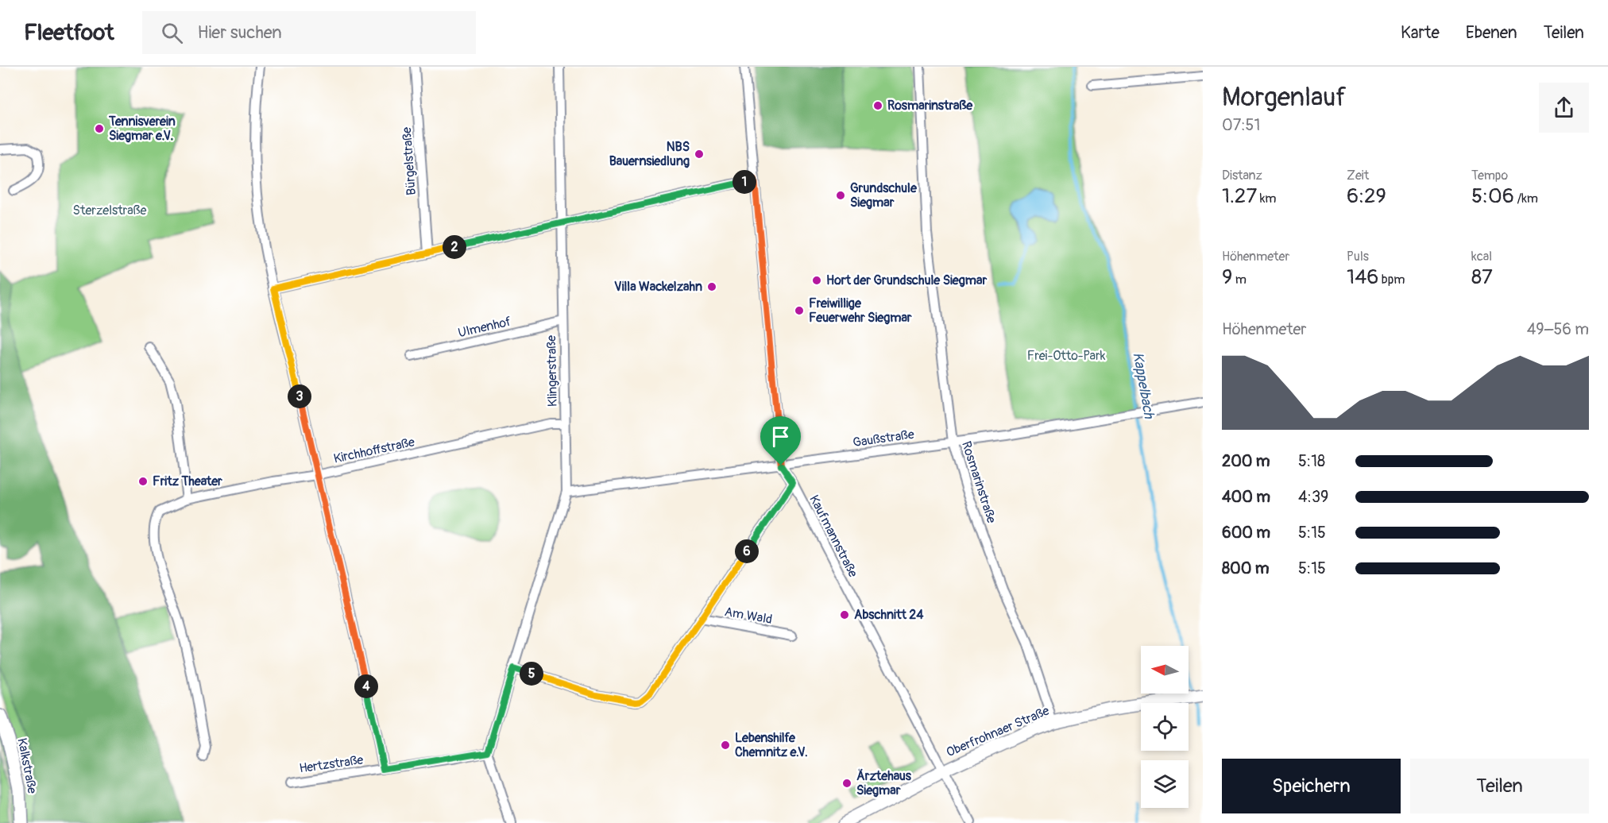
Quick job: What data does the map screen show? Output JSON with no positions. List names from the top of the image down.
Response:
{
  "streets": {
    "main road": ["Oberfrohnaer Straße", "Kalkstraße"],
    "street": [
      "Bürgelstraße",
      "Ulmenhof",
      "Klingerstraße",
      "Gaußstraße",
      "Kirchhoffstraße",
      "Rosmarinstraße",
      "Kaufmannstraße",
      "Am Wald",
      "Hertzstraße"
    ]
  },
  "crossings": [
    ["Ulmenhof", "Klingerstraße"],
    ["Klingerstraße", "Gaußstraße"],
    ["Klingerstraße", "Kirchhoffstraße"],
    ["Klingerstraße", "Am Wald"],
    ["Klingerstraße", "Hertzstraße"],
    ["Gaußstraße", "Rosmarinstraße"],
    ["Gaußstraße", "Kaufmannstraße"],
    ["Rosmarinstraße", "Oberfrohnaer Straße"],
    ["Kaufmannstraße", "Am Wald"],
    ["Kaufmannstraße", "Oberfrohnaer Straße"]
  ],
  "water": ["Kappelbach"],
  "parks": ["Sterzelstraße", "Frei-Otto-Park"],
  "places": [
    "Rosmarinstraße",
    "Tennisverein Siegmar e.V.",
    "NBS Bauernsiedlung",
    "Grundschule Siegmar",
    "Hort der Grundschule Siegmar",
    "Villa Wackelzahn",
    "Freiwillige Feuerwehr Siegmar",
    "Fritz Theater",
    "Abschnitt 24",
    "Lebenshilfe Chemnitz e.V.",
    "Ärztehaus Siegmar"
  ],
  "north": "left",
  "page": {
    "header": "Fleetfoot",
    "search": "Hier suchen",
    "nav": ["Karte", "Ebenen", "Teilen"],
    "heading": ["Morgenlauf", "07:51"],
    "stats": [
      ["Distanz", "1.27 km"],
      ["Zeit", "6:29"],
      ["Tempo", "5:06 /km"],
      ["Höhenmeter", "9 m"],
      ["Puls", "146 bpm"],
      ["kcal", "87"]
    ],
    "pins": [
      "1",
      "2",
      "3",
      "6",
      "5",
      "4"
    ],
    "chart": ["Höhenmeter", "49–56 m"],
    "list": [
      {
        "name": "200 m",
        "note": "5:18"
      },
      {
        "name": "400 m",
        "note": "4:39"
      },
      {
        "name": "600 m",
        "note": "5:15"
      },
      {
        "name": "800 m",
        "note": "5:15"
      }
    ],
    "buttons": ["Speichern", "Teilen"]
  }
}
